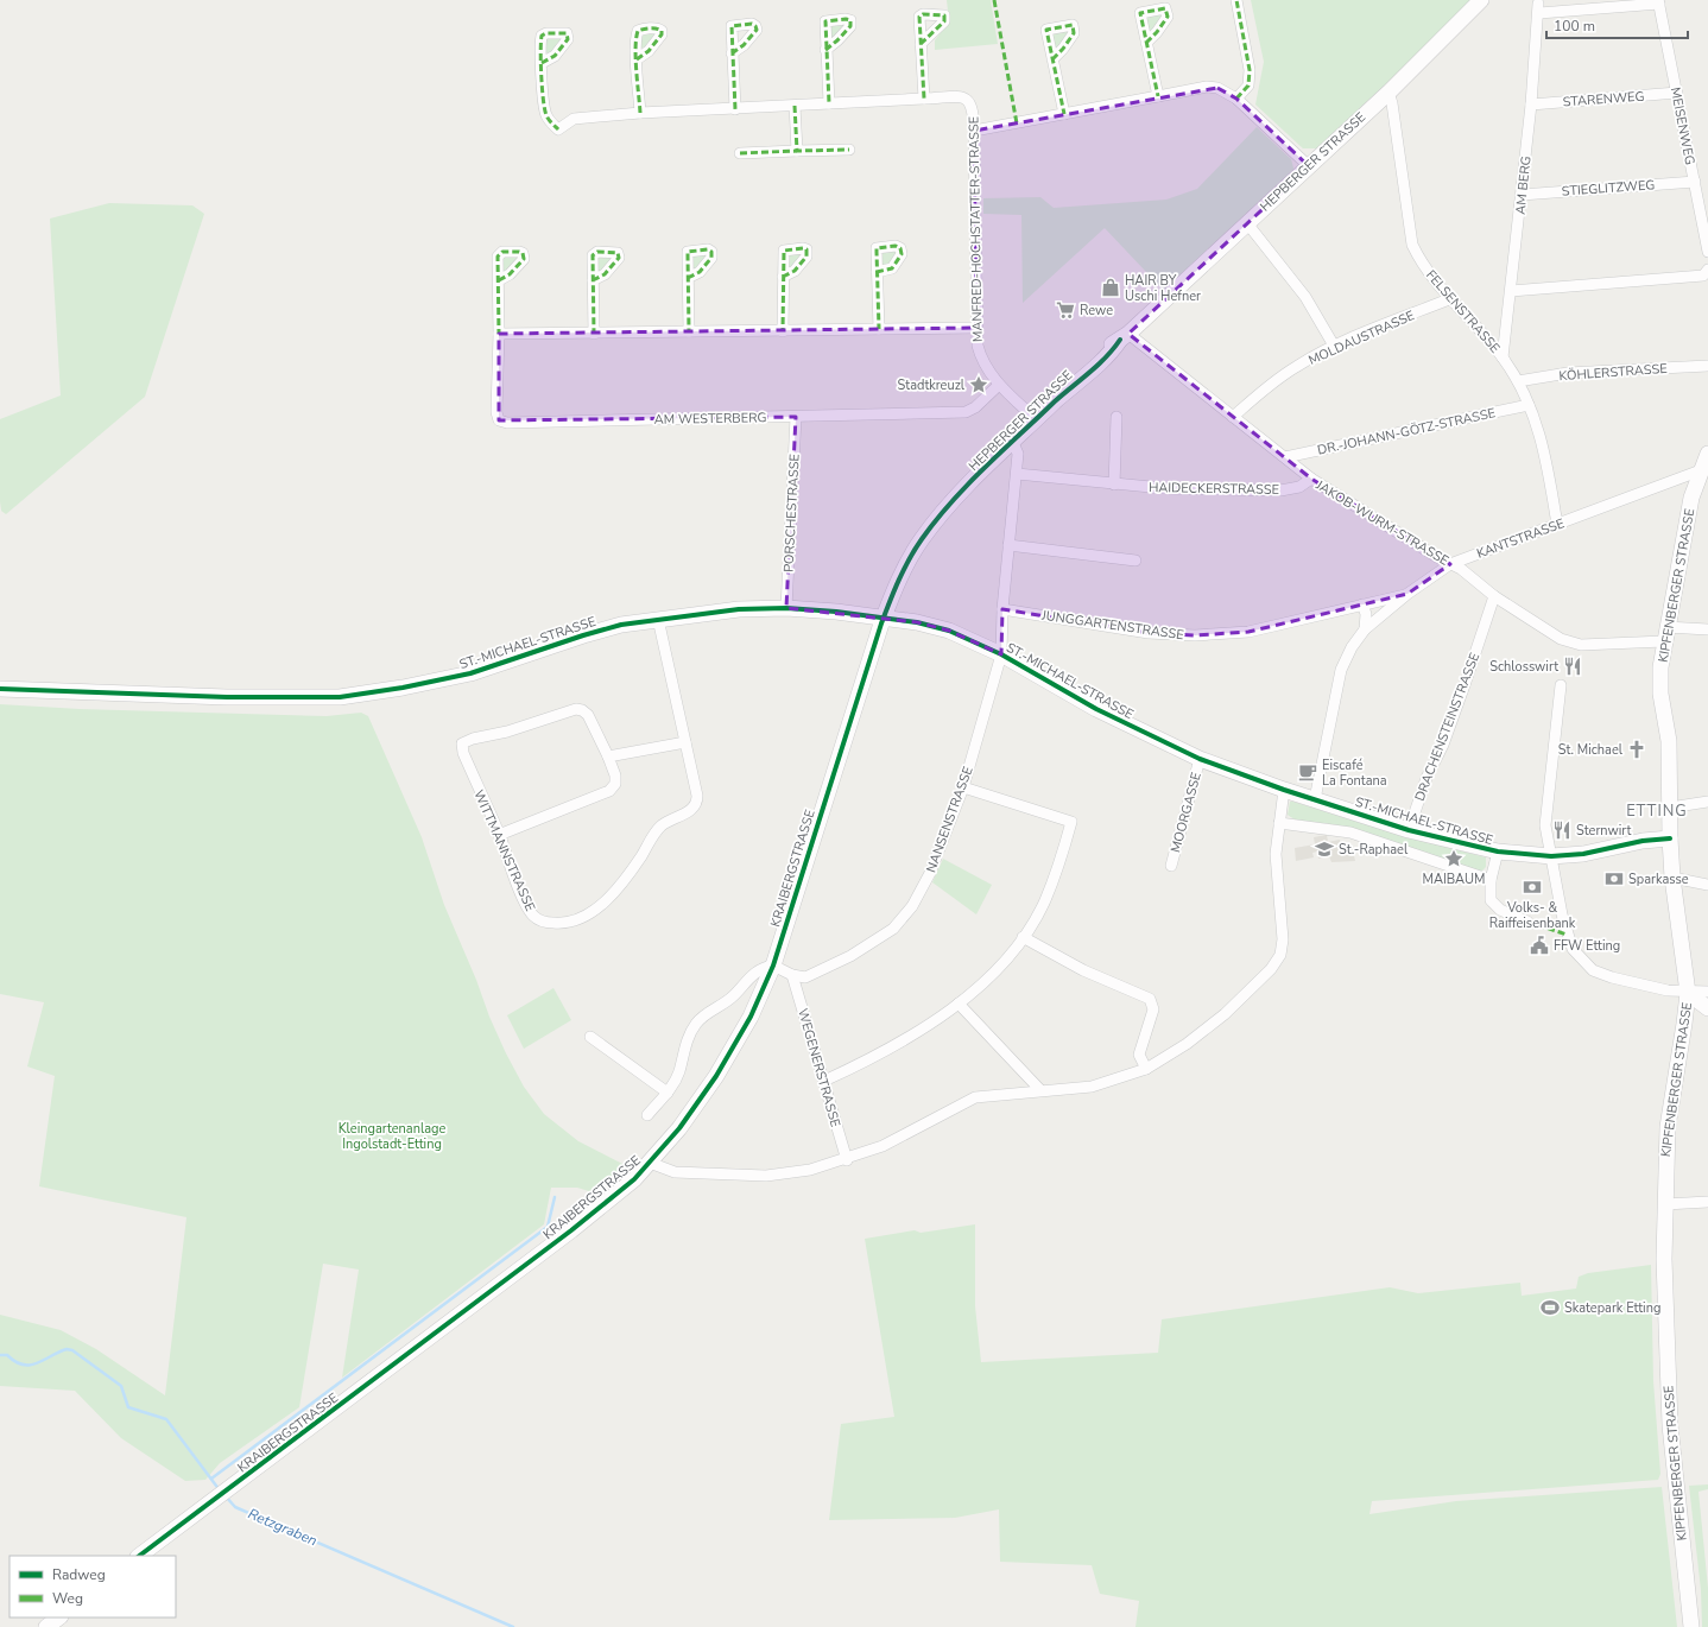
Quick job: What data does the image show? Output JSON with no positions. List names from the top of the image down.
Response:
{
  "streets": {
    "street": [
      "STARENWEG",
      "MEISENWEG",
      "HEPBERGER STRASSE",
      "AM BERG",
      "STIEGLITZWEG",
      "MANFRED-HOCHSTATTER-STRASSE",
      "FELSENSTRASSE",
      "MOLDAUSTRASSE",
      "KÖHLERSTRASSE",
      "AM WESTERBERG",
      "DR.-JOHANN-GÖTZ-STRASSE",
      "HAIDECKERSTRASSE",
      "PORSCHESTRASSE",
      "JAKOB-WURM-STRASSE",
      "KANTSTRASSE",
      "KIPFENBERGER STRASSE",
      "JUNGGARTENSTRASSE",
      "ST.-MICHAEL-STRASSE",
      "DRACHENSTEINSTRASSE",
      "MOORGASSE",
      "NANSENSTRASSE",
      "WITTMANNSTRASSE",
      "KRAIBERGSTRASSE",
      "WEGENERSTRASSE"
    ]
  },
  "crossings": [
    ["STARENWEG", "MEISENWEG"],
    ["STARENWEG", "AM BERG"],
    ["MEISENWEG", "AM BERG"],
    ["MEISENWEG", "STIEGLITZWEG"],
    ["HEPBERGER STRASSE", "MANFRED-HOCHSTATTER-STRASSE"],
    ["HEPBERGER STRASSE", "FELSENSTRASSE"],
    ["HEPBERGER STRASSE", "JAKOB-WURM-STRASSE"],
    ["HEPBERGER STRASSE", "ST.-MICHAEL-STRASSE"],
    ["HEPBERGER STRASSE", "NANSENSTRASSE"],
    ["HEPBERGER STRASSE", "KRAIBERGSTRASSE"],
    ["AM BERG", "STIEGLITZWEG"],
    ["AM BERG", "FELSENSTRASSE"],
    ["MANFRED-HOCHSTATTER-STRASSE", "AM WESTERBERG"],
    ["FELSENSTRASSE", "MOLDAUSTRASSE"],
    ["FELSENSTRASSE", "KÖHLERSTRASSE"],
    ["FELSENSTRASSE", "DR.-JOHANN-GÖTZ-STRASSE"],
    ["FELSENSTRASSE", "KANTSTRASSE"],
    ["MOLDAUSTRASSE", "JAKOB-WURM-STRASSE"],
    ["AM WESTERBERG", "PORSCHESTRASSE"],
    ["DR.-JOHANN-GÖTZ-STRASSE", "JAKOB-WURM-STRASSE"],
    ["HAIDECKERSTRASSE", "JAKOB-WURM-STRASSE"],
    ["HAIDECKERSTRASSE", "NANSENSTRASSE"],
    ["PORSCHESTRASSE", "ST.-MICHAEL-STRASSE"],
    ["JAKOB-WURM-STRASSE", "KANTSTRASSE"],
    ["JAKOB-WURM-STRASSE", "KIPFENBERGER STRASSE"],
    ["JAKOB-WURM-STRASSE", "DRACHENSTEINSTRASSE"],
    ["KANTSTRASSE", "KIPFENBERGER STRASSE"],
    ["KANTSTRASSE", "JUNGGARTENSTRASSE"],
    ["KANTSTRASSE", "ST.-MICHAEL-STRASSE"],
    ["KIPFENBERGER STRASSE", "ST.-MICHAEL-STRASSE"],
    ["JUNGGARTENSTRASSE", "NANSENSTRASSE"],
    ["ST.-MICHAEL-STRASSE", "DRACHENSTEINSTRASSE"],
    ["ST.-MICHAEL-STRASSE", "MOORGASSE"],
    ["ST.-MICHAEL-STRASSE", "NANSENSTRASSE"],
    ["ST.-MICHAEL-STRASSE", "KRAIBERGSTRASSE"],
    ["NANSENSTRASSE", "WEGENERSTRASSE"]
  ],
  "districts": ["ETTING"],
  "water": ["Retzgraben"],
  "parks": ["Kleingartenanlage Ingolstadt-Etting"],
  "places": {
    "shop": ["HAIR BY Uschi Hefner"],
    "supermarket": ["Rewe"],
    "place": ["Stadtkreuzl", "MAIBAUM"],
    "restaurant": ["Schlosswirt", "Sternwirt"],
    "church": ["St. Michael"],
    "cafe": ["Eiscafé La Fontana"],
    "school or university": ["St.-Raphael"],
    "bank": ["Sparkasse", "Volks- & Raiffeisenbank"],
    "public building": ["FFW Etting"],
    "sports": ["Skatepark Etting"]
  },
  "legend": ["Radweg", "Weg"],
  "scale_bar": "100 m"
}
